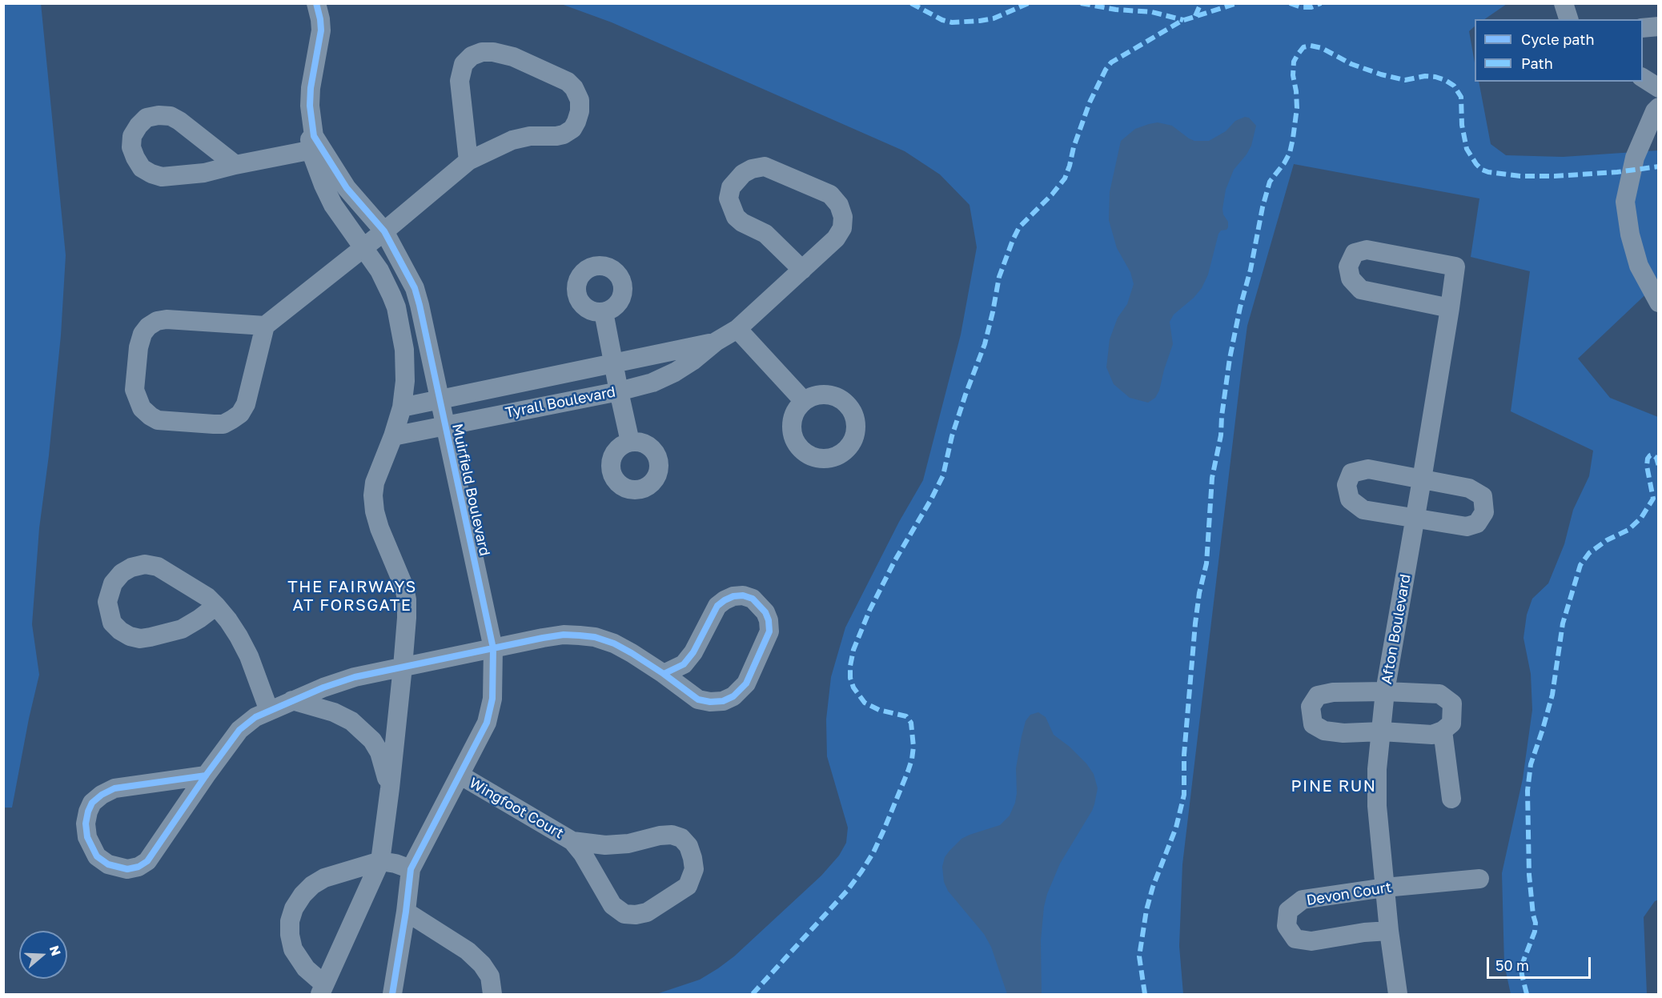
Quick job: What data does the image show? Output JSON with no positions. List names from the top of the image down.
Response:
{
  "streets": {
    "street": [
      "Tyrall Boulevard",
      "Muirfield Boulevard",
      "Afton Boulevard",
      "Wingfoot Court",
      "Devon Court"
    ]
  },
  "crossings": [
    ["Tyrall Boulevard", "Muirfield Boulevard"],
    ["Muirfield Boulevard", "Wingfoot Court"],
    ["Afton Boulevard", "Devon Court"]
  ],
  "districts": ["THE FAIRWAYS AT FORSGATE", "PINE RUN"],
  "legend": ["Cycle path", "Path"],
  "scale_bar": "50 m",
  "north": "right"
}
